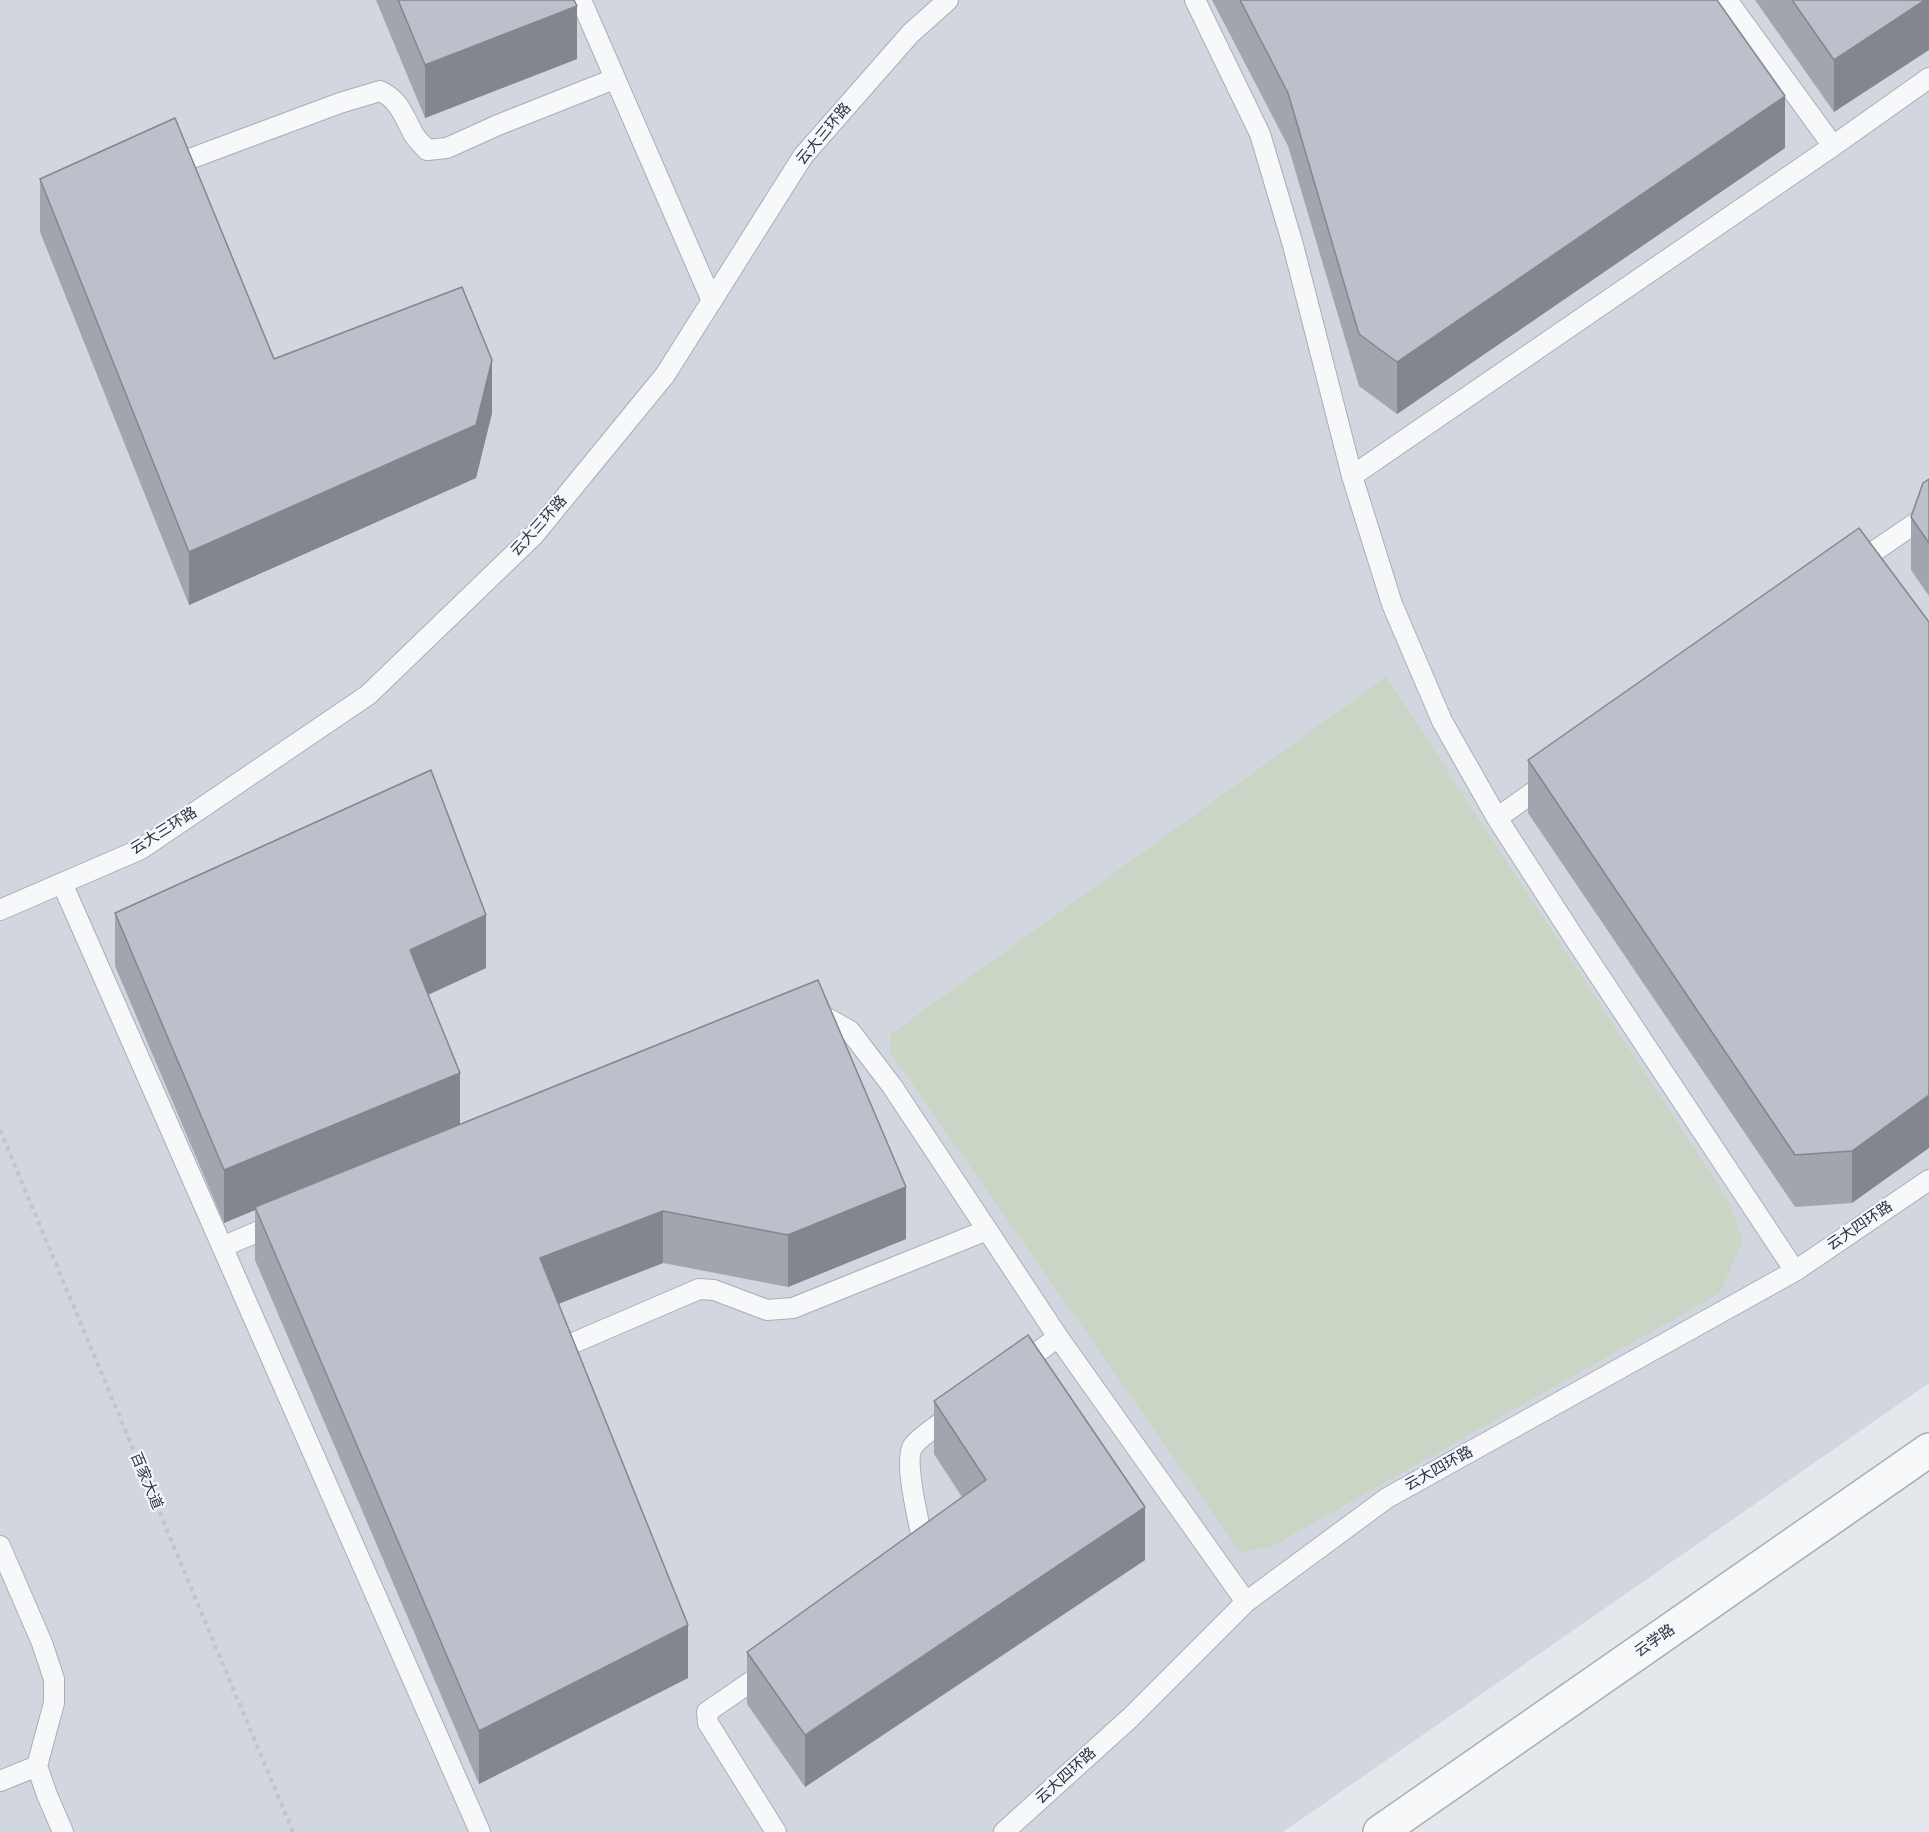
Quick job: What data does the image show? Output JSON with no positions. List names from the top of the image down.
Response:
{
  "streets": {
    "street": ["云学路"],
    "lane": ["云大三环路", "云大四环路"],
    "path": ["百家大道"]
  }
}
